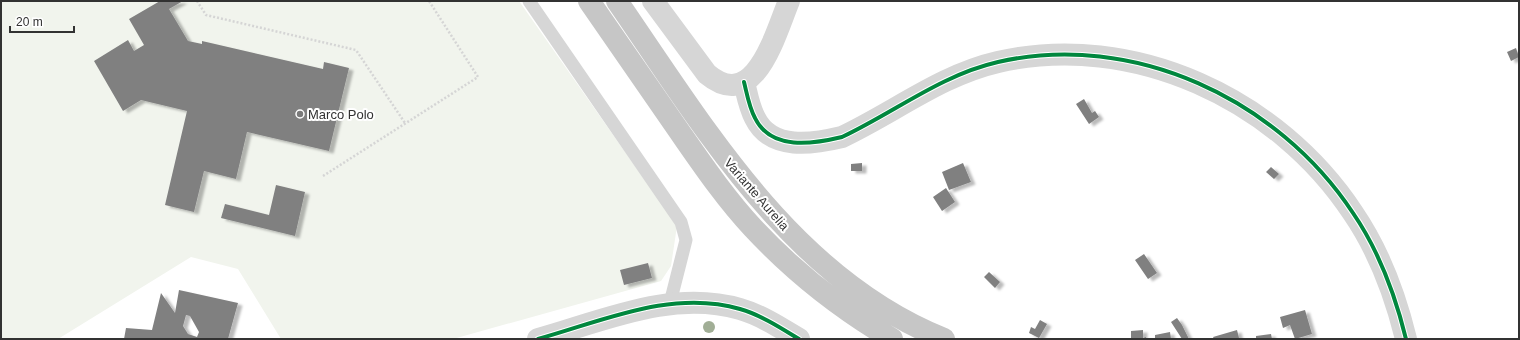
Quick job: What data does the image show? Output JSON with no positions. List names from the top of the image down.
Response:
{
  "streets": {
    "highway": ["Variante Aurelia"]
  },
  "places": ["Marco Polo"],
  "scale_bar": "20 m"
}
